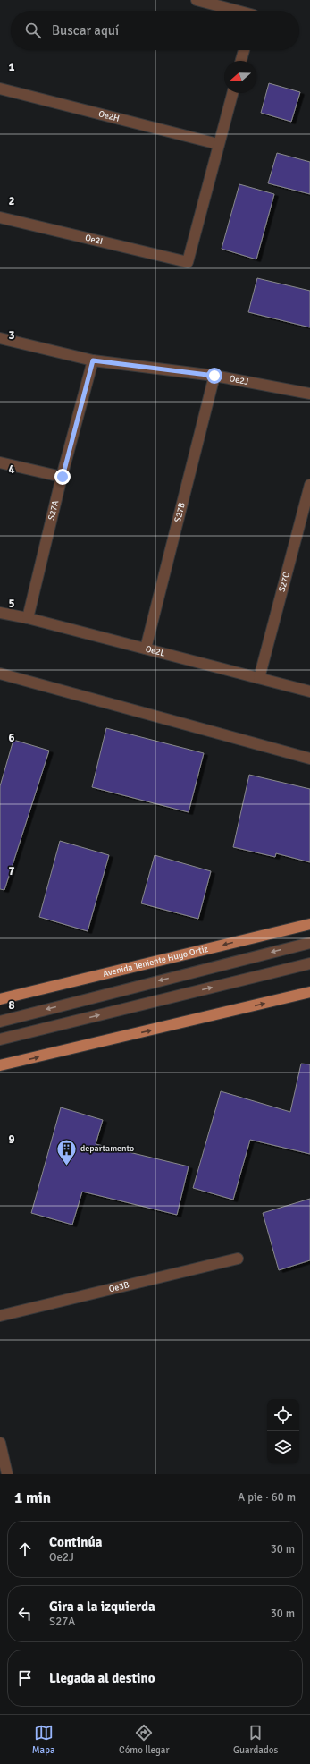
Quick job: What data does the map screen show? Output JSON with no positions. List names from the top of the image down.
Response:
{
  "streets": {
    "main road": ["Avenida Teniente Hugo Ortiz"],
    "street": [
      "Oe2H",
      "Oe2I",
      "Oe2J",
      "S27A",
      "S27B",
      "S27C",
      "Oe2L",
      "Oe3B"
    ]
  },
  "crossings": [
    ["Oe2H", "Oe2I"],
    ["Oe2J", "S27A"],
    ["Oe2J", "S27B"],
    ["S27A", "Oe2L"],
    ["S27B", "Oe2L"],
    ["S27C", "Oe2L"]
  ],
  "places": {
    "building": ["departamento"]
  },
  "north": "left",
  "page": {
    "search": "Buscar aquí",
    "heading": ["1 min", "A pie · 60 m"],
    "list": [
      ["Continúa", "Oe2J", "30 m"],
      ["Gira a la izquierda", "S27A", "30 m"],
      "Llegada al destino"
    ],
    "nav": ["Mapa", "Cómo llegar", "Guardados"]
  },
  "grid": {
    "rows": [
      "1",
      "2",
      "3",
      "4",
      "5",
      "6",
      "7",
      "8",
      "9"
    ]
  }
}
